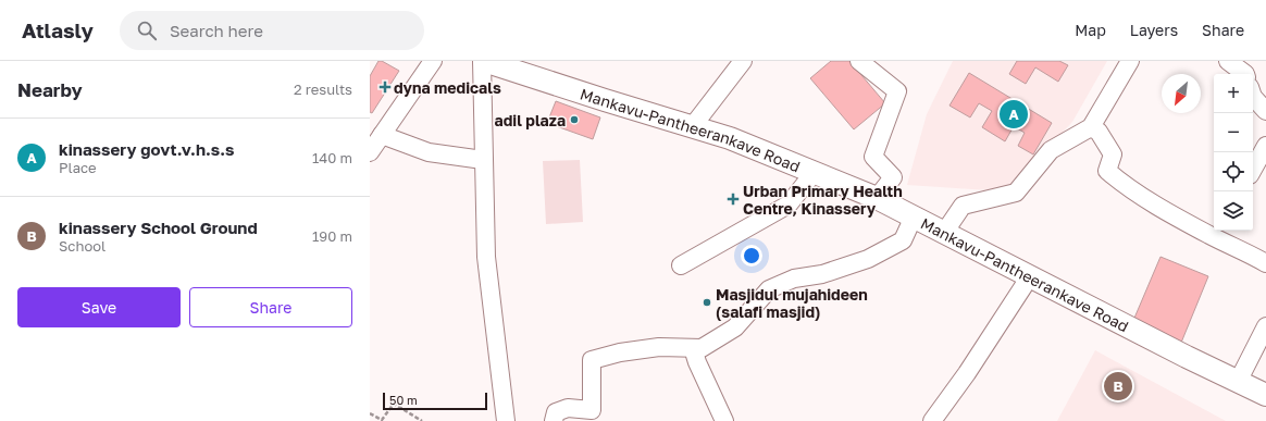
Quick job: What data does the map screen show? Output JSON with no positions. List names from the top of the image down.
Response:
{
  "streets": {
    "main road": ["Mankavu-Pantheerankave Road"]
  },
  "places": {
    "health": ["dyna medicals", "Urban Primary Health Centre, Kinassery"],
    "other": ["adil plaza", "Masjidul mujahideen (salafi masjid)"]
  },
  "scale_bar": "50 m",
  "north": "bottom left",
  "page": {
    "header": "Atlasly",
    "search": "Search here",
    "nav": ["Map", "Layers", "Share"],
    "heading": ["Nearby", "2 results"],
    "map_buttons": ["+", "−"],
    "pins": ["A", "B"],
    "list": [
      {
        "mark": "A",
        "name": "kinassery govt.v.h.s.s",
        "note": "Place",
        "value": "140 m"
      },
      {
        "mark": "B",
        "name": "kinassery School Ground",
        "note": "School",
        "value": "190 m"
      }
    ],
    "buttons": ["Save", "Share"],
    "scale": "50 m"
  }
}
